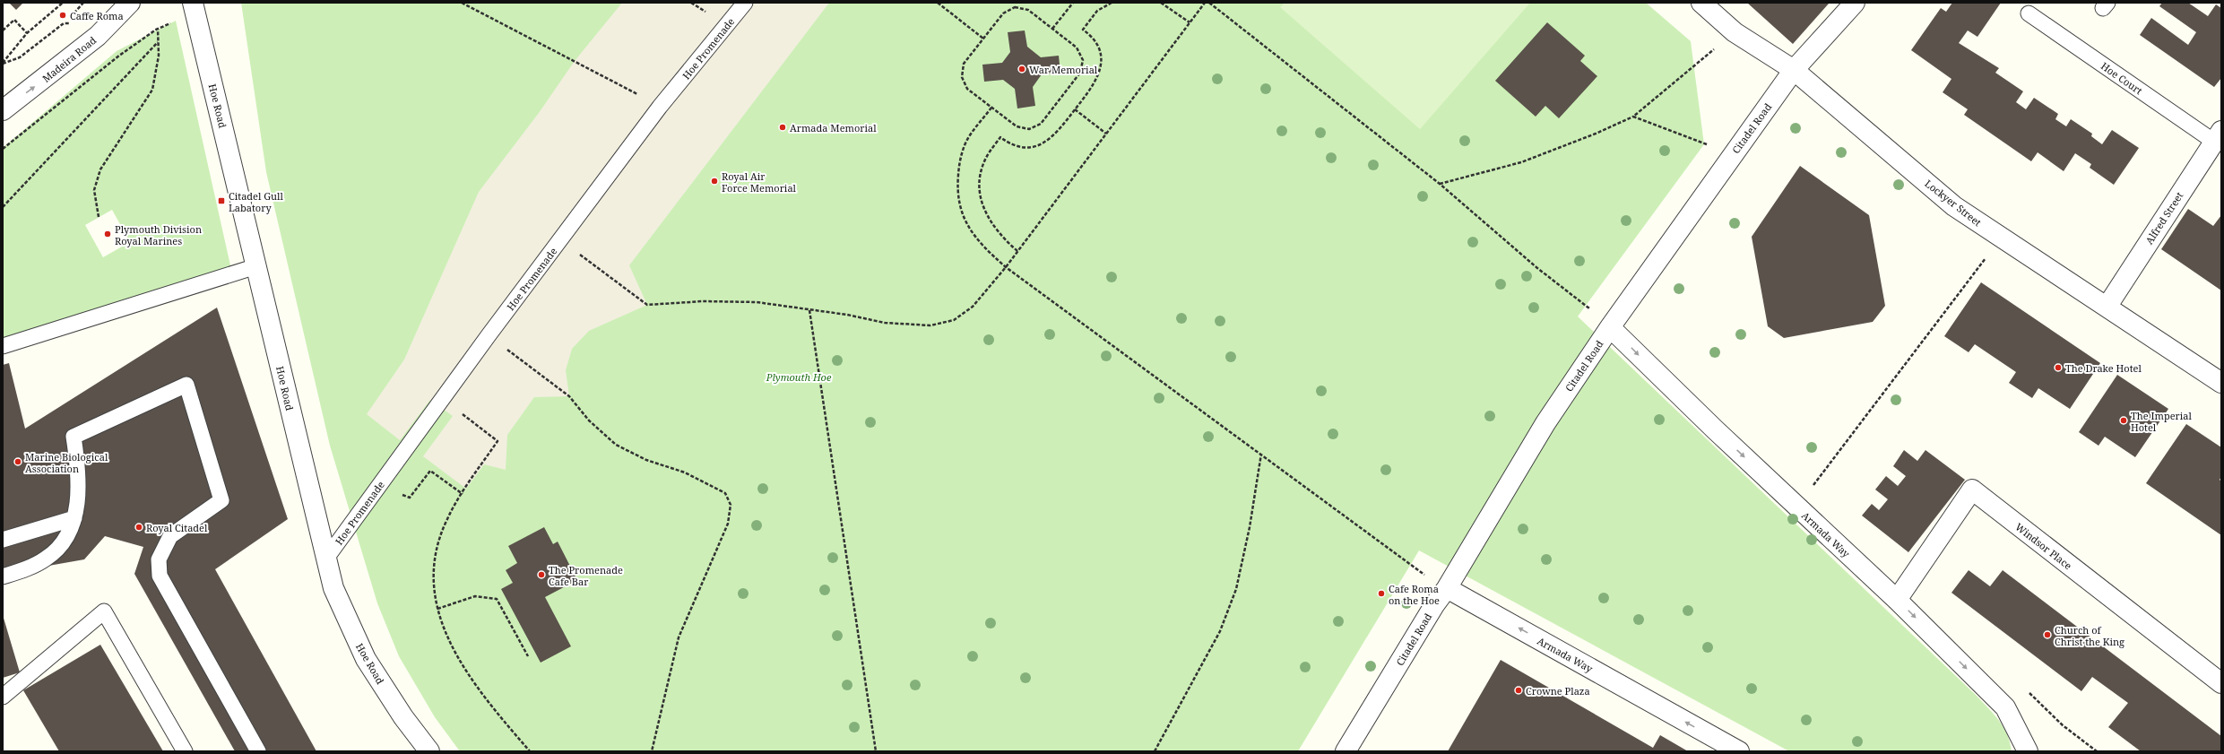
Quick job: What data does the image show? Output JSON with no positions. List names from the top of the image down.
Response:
{
  "streets": {
    "street": [
      "Madeira Road",
      "Hoe Road",
      "Citadel Road",
      "Lockyer Street",
      "Alfred Street",
      "Armada Way",
      "Windsor Place"
    ],
    "lane": ["Hoe Promenade", "Hoe Court"]
  },
  "crossings": [
    ["Hoe Promenade", "Hoe Road"],
    ["Hoe Court", "Alfred Street"],
    ["Citadel Road", "Lockyer Street"],
    ["Citadel Road", "Armada Way"],
    ["Lockyer Street", "Alfred Street"],
    ["Armada Way", "Windsor Place"]
  ],
  "one_way": ["Madeira Road"],
  "parks": ["Plymouth Hoe"],
  "places": {
    "other": [
      "Caffe Roma",
      "War Memorial",
      "Armada Memorial",
      "Royal Air Force Memorial",
      "Plymouth Division Royal Marines",
      "The Drake Hotel",
      "The Imperial Hotel",
      "Marine Biological Association",
      "Royal Citadel",
      "The Promenade Cafe Bar",
      "Cafe Roma on the Hoe",
      "Church of Christ the King",
      "Crowne Plaza"
    ],
    "transit": ["Citadel Gull Labatory"]
  }
}
